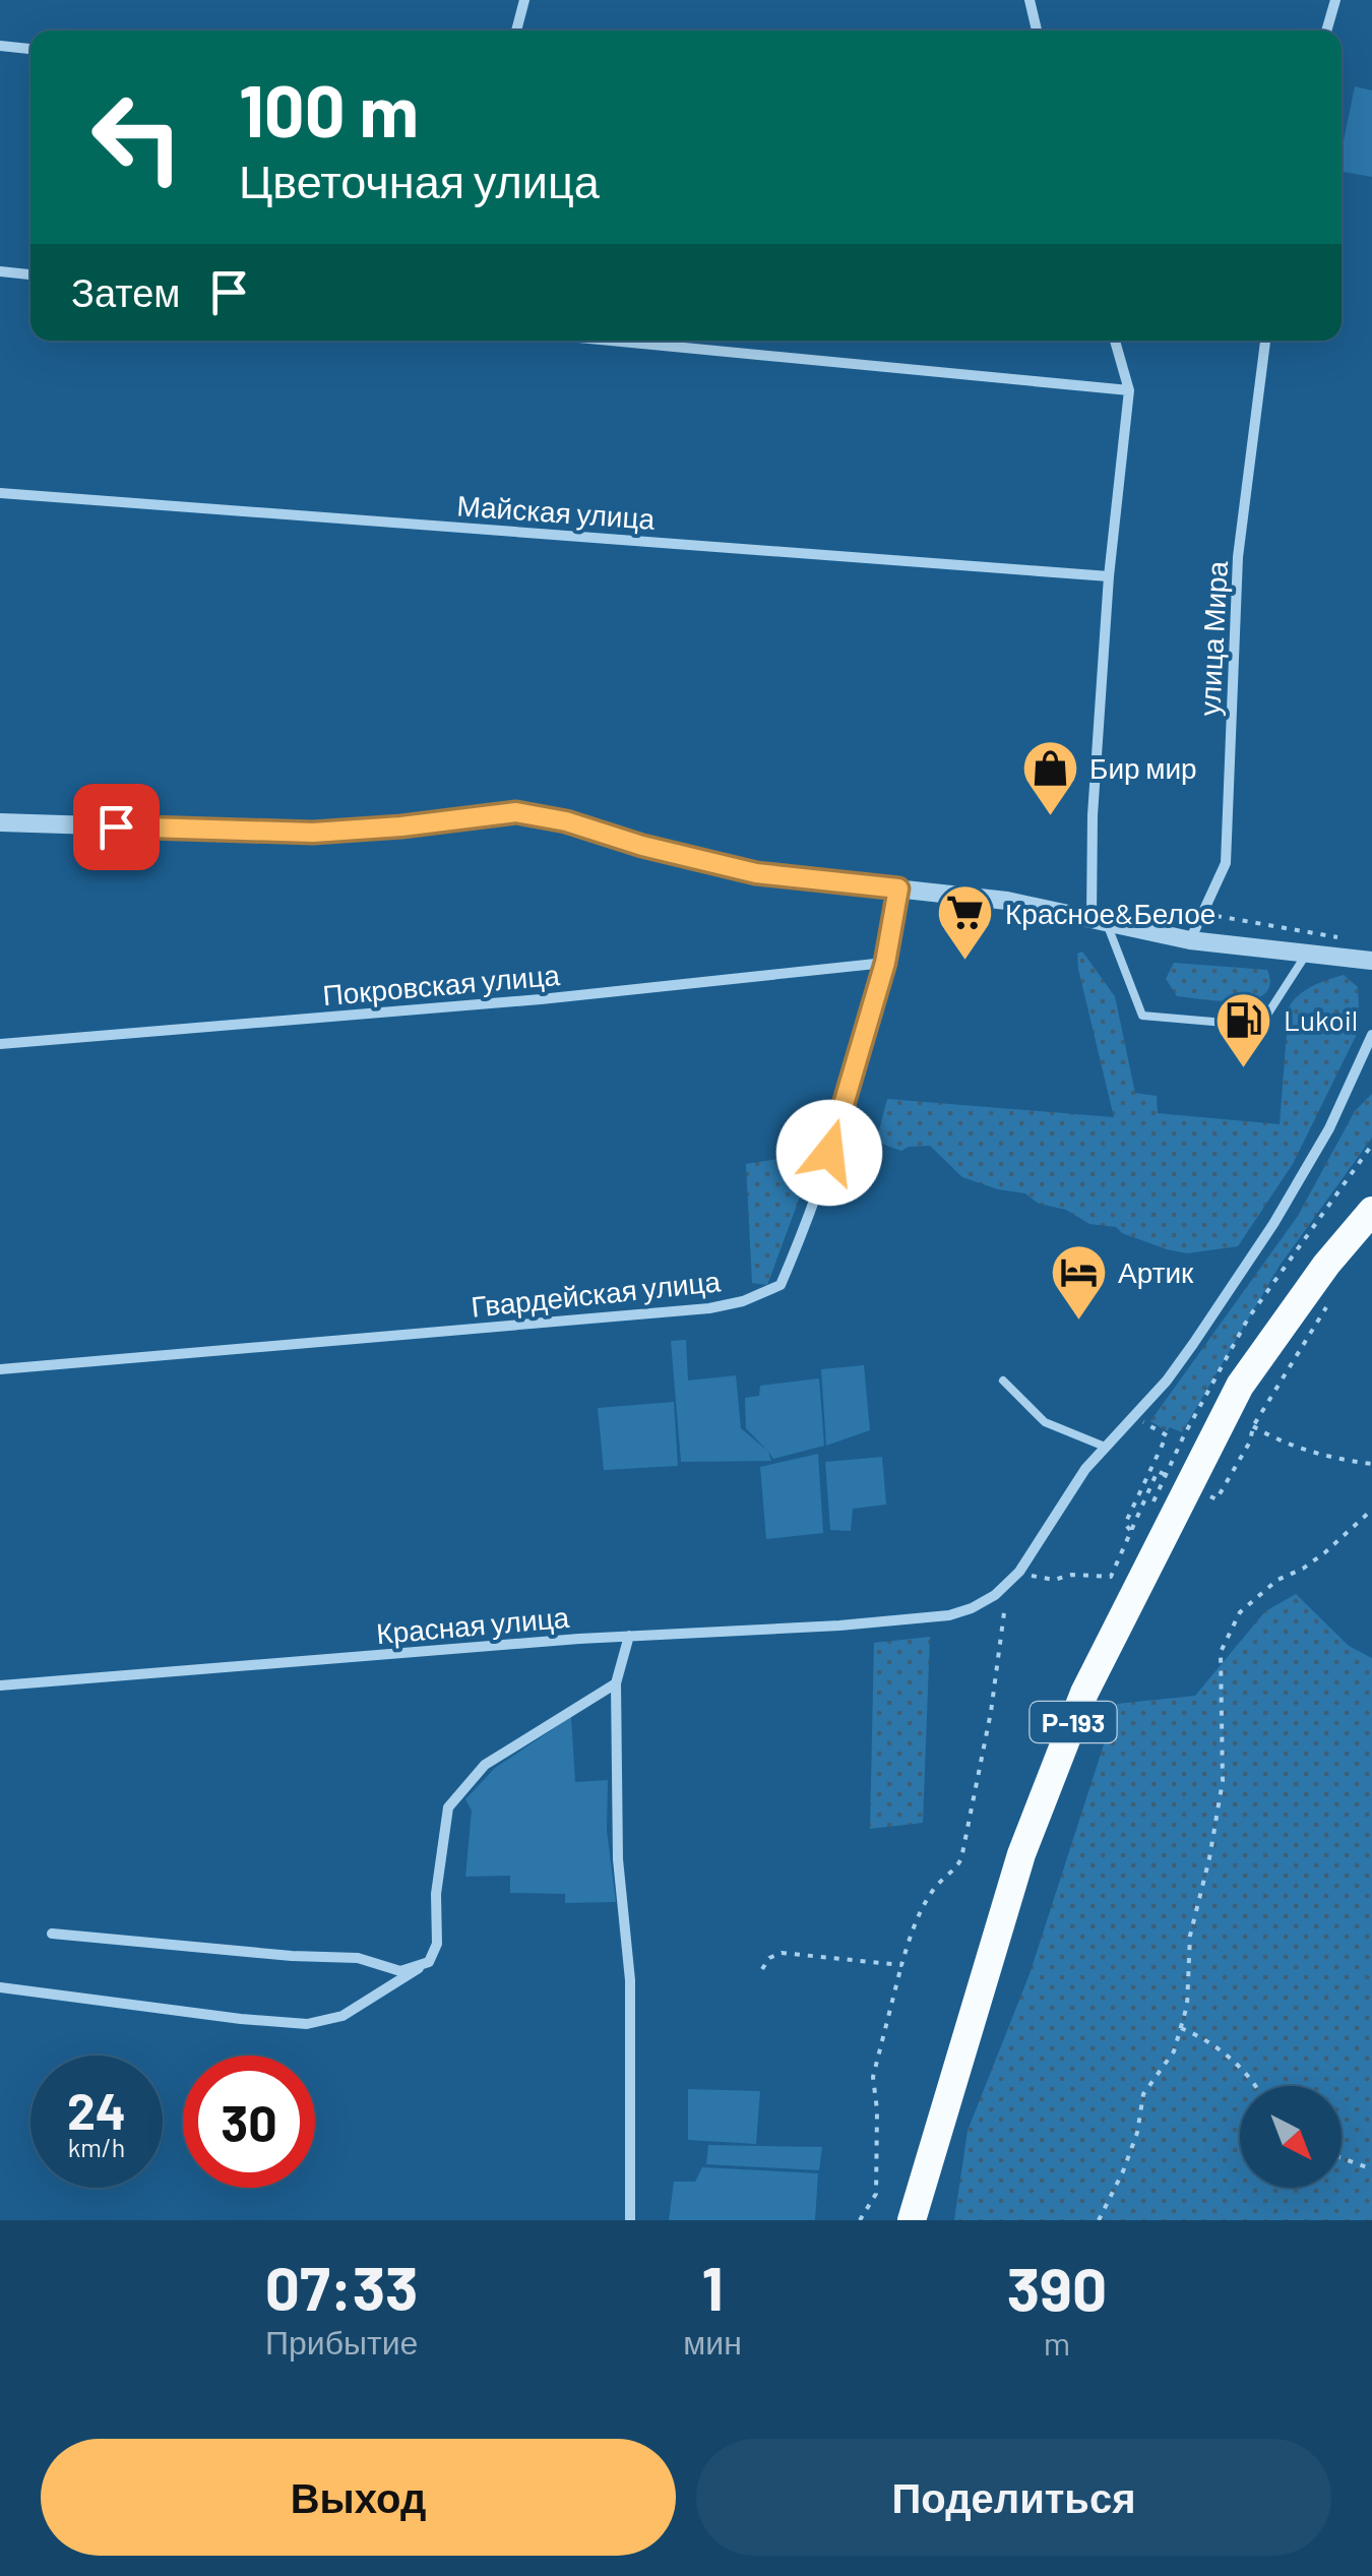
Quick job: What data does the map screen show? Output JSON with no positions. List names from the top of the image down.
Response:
{
  "streets": {
    "highway": ["Р-193"],
    "street": [
      "Майская улица",
      "улица Мира",
      "Покровская улица",
      "Гвардейская улица",
      "Красная улица"
    ]
  },
  "crossings": [
    ["Покровская улица", "Гвардейская улица"]
  ],
  "places": {
    "shop": ["Бир мир"],
    "supermarket": ["Красное&Белое"],
    "fuel station": ["Lukoil"],
    "hotel": ["Артик"]
  },
  "north": "bottom right",
  "page": {
    "turn": ["100 m", "Цветочная улица"],
    "then": "Затем",
    "speed": "24 km/h",
    "limit": "30",
    "eta": [
      "07:33",
      "Прибытие",
      "1",
      "мин",
      "390",
      "m"
    ],
    "buttons": ["Выход", "Поделиться"]
  }
}
